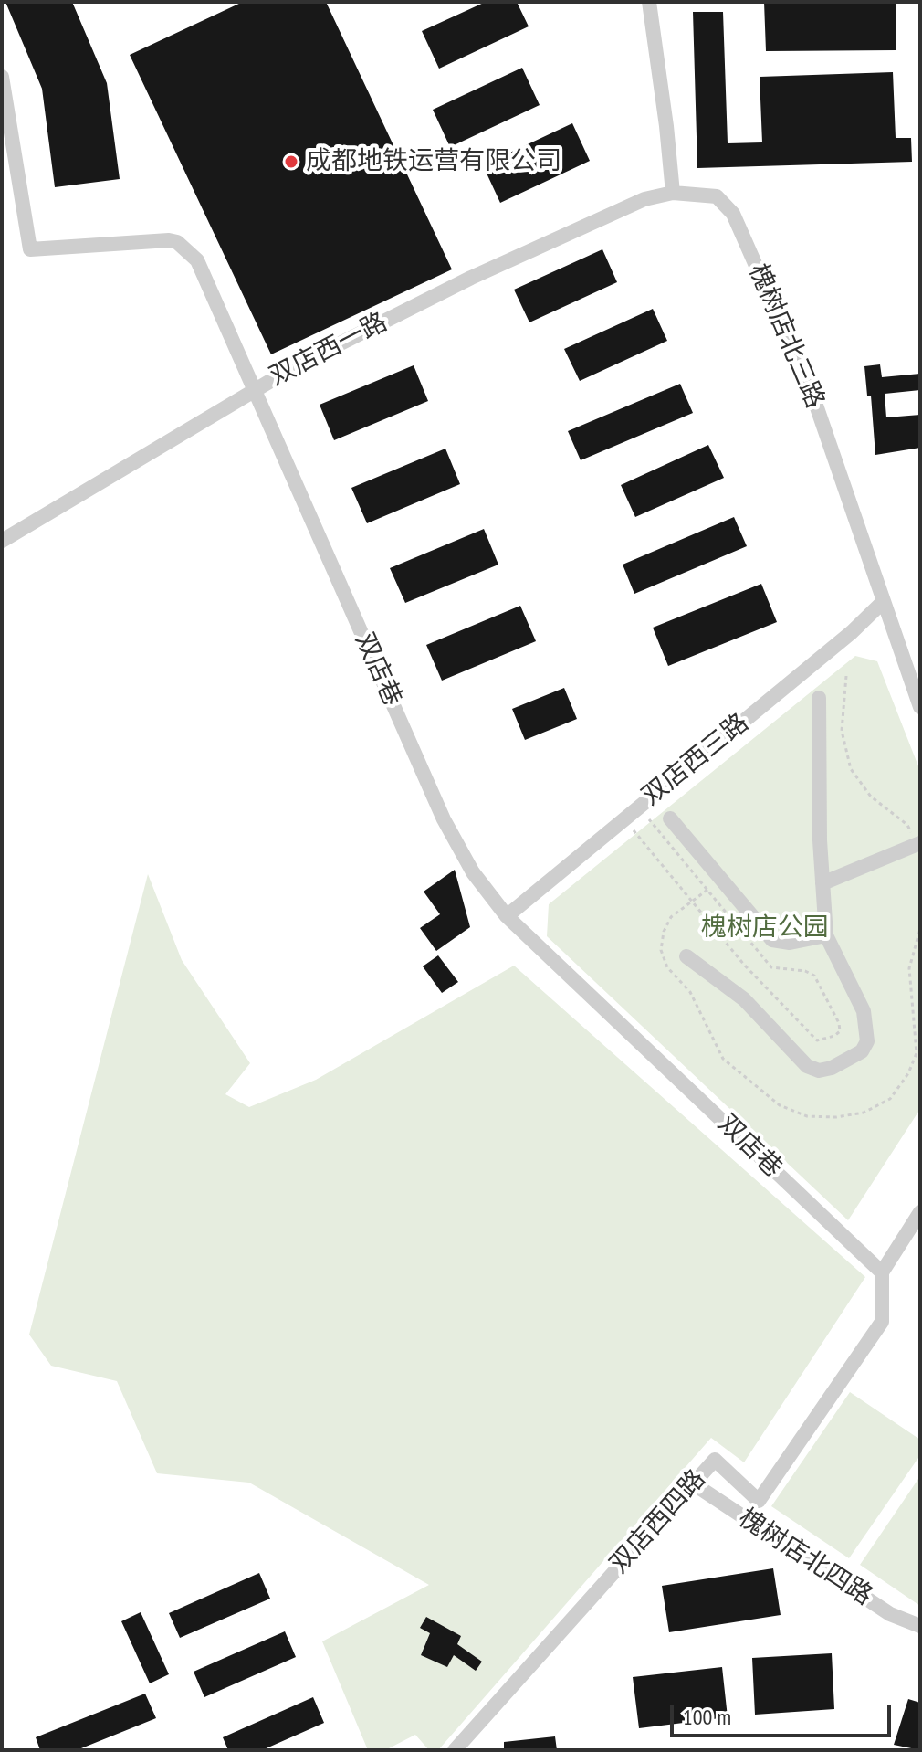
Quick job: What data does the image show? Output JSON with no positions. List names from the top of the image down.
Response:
{
  "streets": {
    "street": [
      "槐树店北三路",
      "双店西一路",
      "双店巷",
      "双店西三路",
      "双店西四路",
      "槐树店北四路"
    ]
  },
  "crossings": [
    ["槐树店北三路", "双店西一路"],
    ["槐树店北三路", "双店西三路"],
    ["双店西一路", "双店巷"],
    ["双店巷", "双店西三路"],
    ["双店巷", "双店西四路"],
    ["双店西四路", "槐树店北四路"]
  ],
  "parks": ["槐树店公园"],
  "places": ["成都地铁运营有限公司"],
  "scale_bar": "100 m"
}
